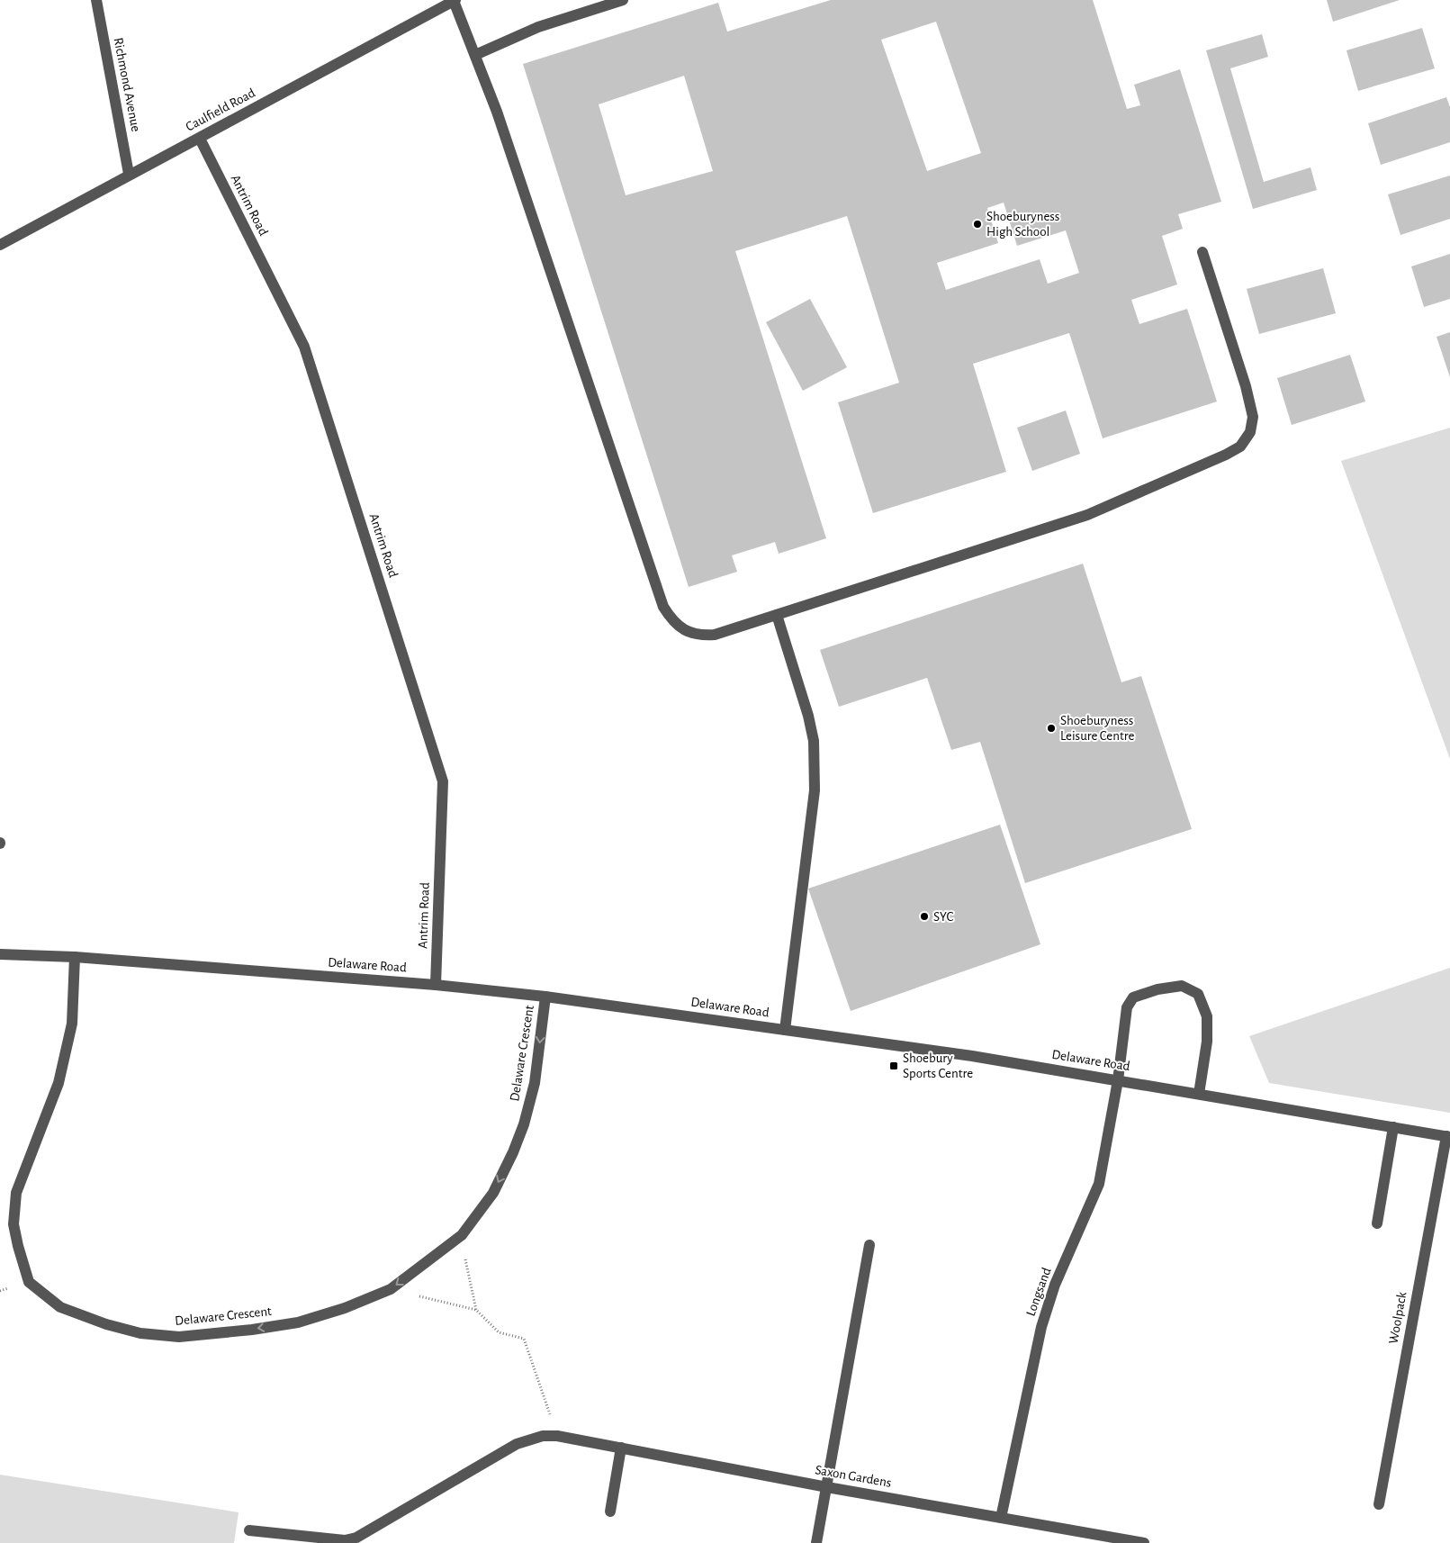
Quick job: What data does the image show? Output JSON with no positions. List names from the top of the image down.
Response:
{
  "streets": {
    "street": [
      "Richmond Avenue",
      "Caulfield Road",
      "Antrim Road",
      "Delaware Road",
      "Delaware Crescent",
      "Longsand",
      "Woolpack",
      "Saxon Gardens"
    ]
  },
  "crossings": [
    ["Richmond Avenue", "Caulfield Road"],
    ["Caulfield Road", "Antrim Road"],
    ["Antrim Road", "Delaware Road"],
    ["Delaware Road", "Delaware Crescent"],
    ["Delaware Road", "Longsand"],
    ["Delaware Road", "Woolpack"],
    ["Longsand", "Saxon Gardens"]
  ],
  "places": {
    "other": ["Shoeburyness High School", "Shoeburyness Leisure Centre", "SYC"],
    "transit": ["Shoebury Sports Centre"]
  }
}
